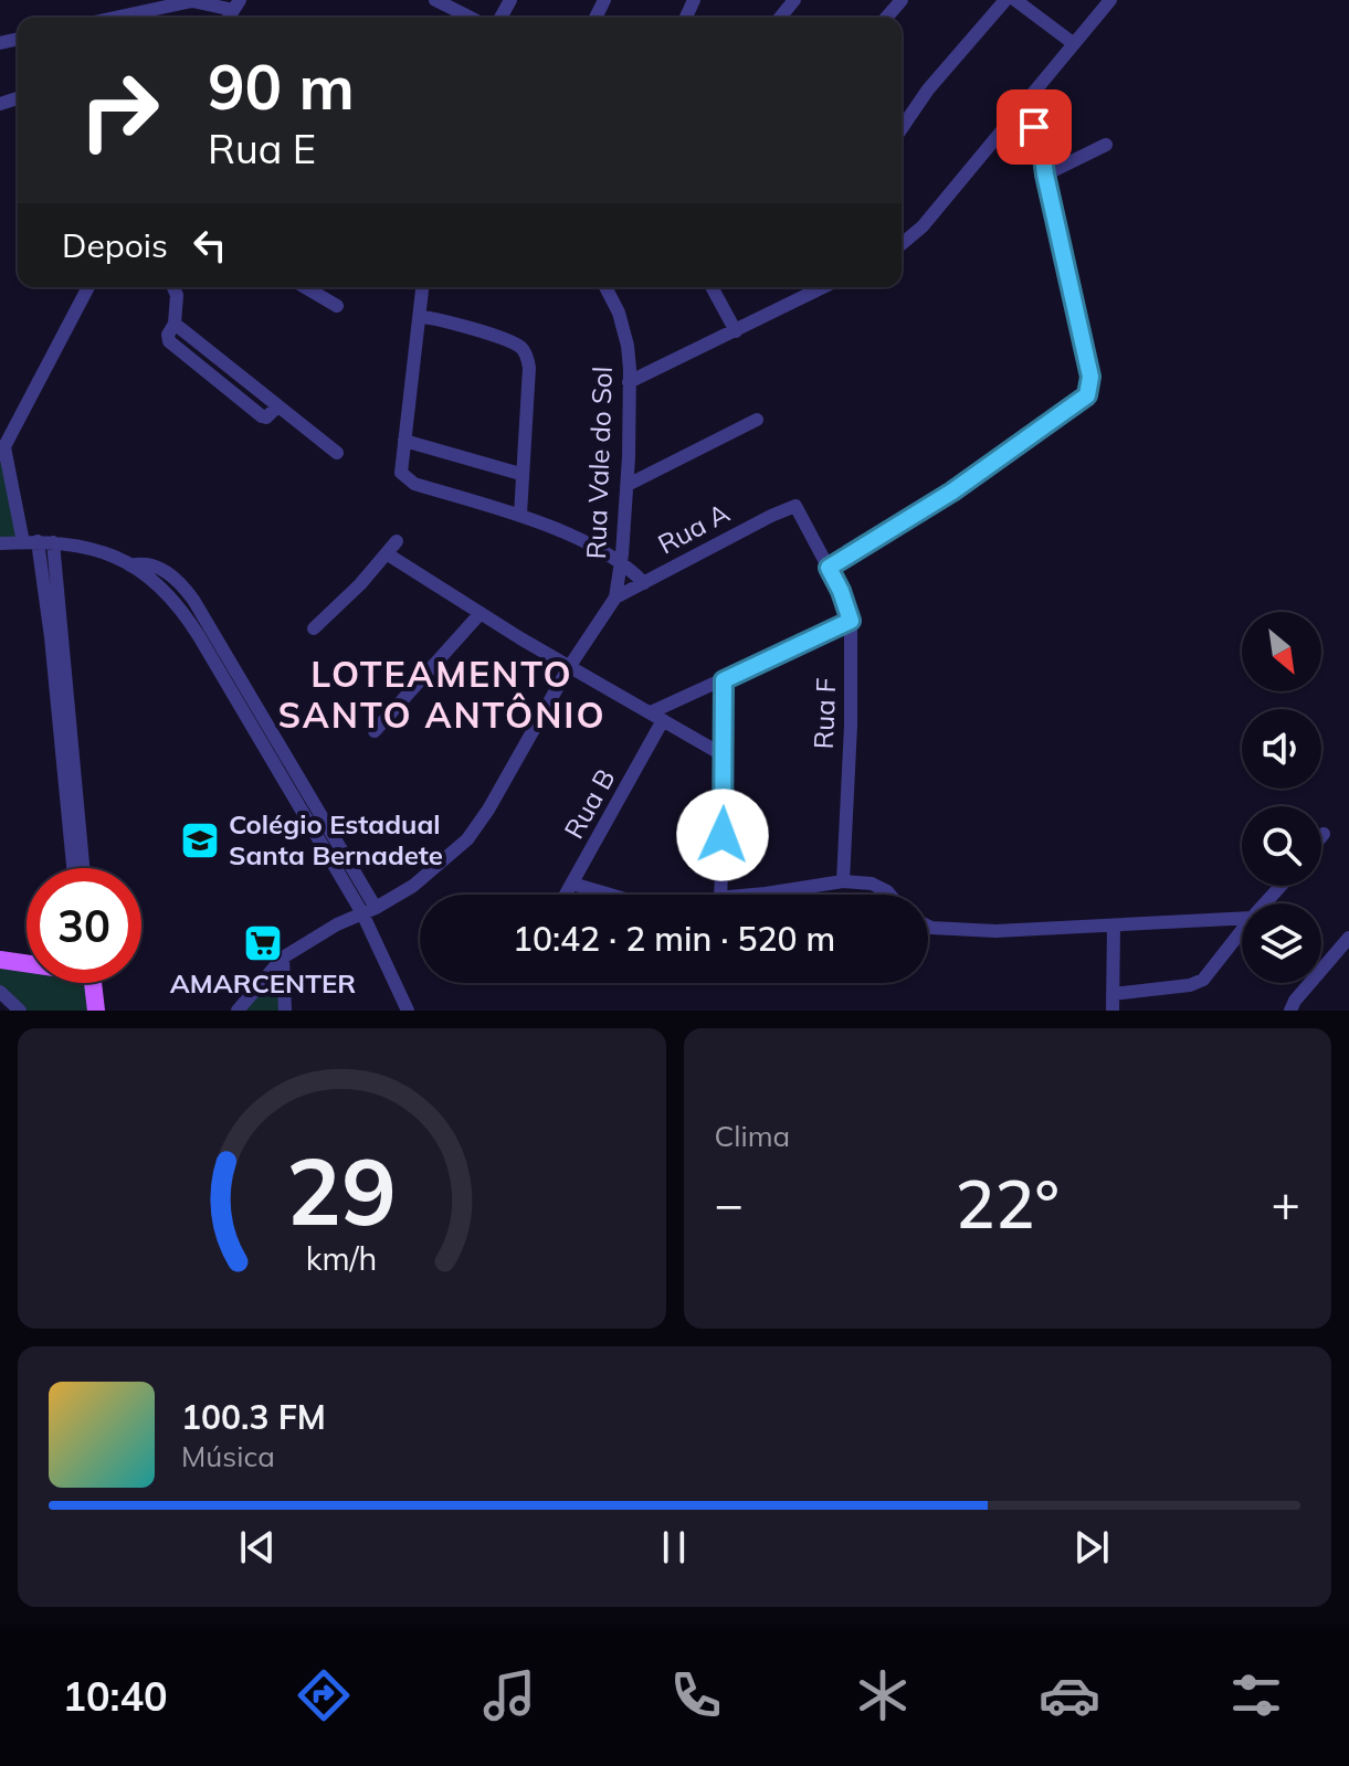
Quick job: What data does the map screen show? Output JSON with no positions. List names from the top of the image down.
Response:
{
  "streets": {
    "street": [
      "Rua Vale do Sol",
      "Rua A",
      "Rua F",
      "Rua B"
    ]
  },
  "crossings": [
    ["Rua Vale do Sol", "Rua A"],
    ["Rua A", "Rua F"]
  ],
  "districts": ["LOTEAMENTO SANTO ANTÔNIO"],
  "places": {
    "school or university": ["Colégio Estadual Santa Bernadete"],
    "supermarket": ["AMARCENTER"]
  },
  "north": "bottom right",
  "page": {
    "turn": ["90 m", "Rua E"],
    "then": "Depois",
    "limit": "30",
    "trip": "10:42 · 2 min · 520 m",
    "tile": "Clima",
    "heat": ["−", "22°", "+"],
    "song": ["100.3 FM", "Música"],
    "tabs": "10:40",
    "gauge": ["29", "km/h"]
  }
}
